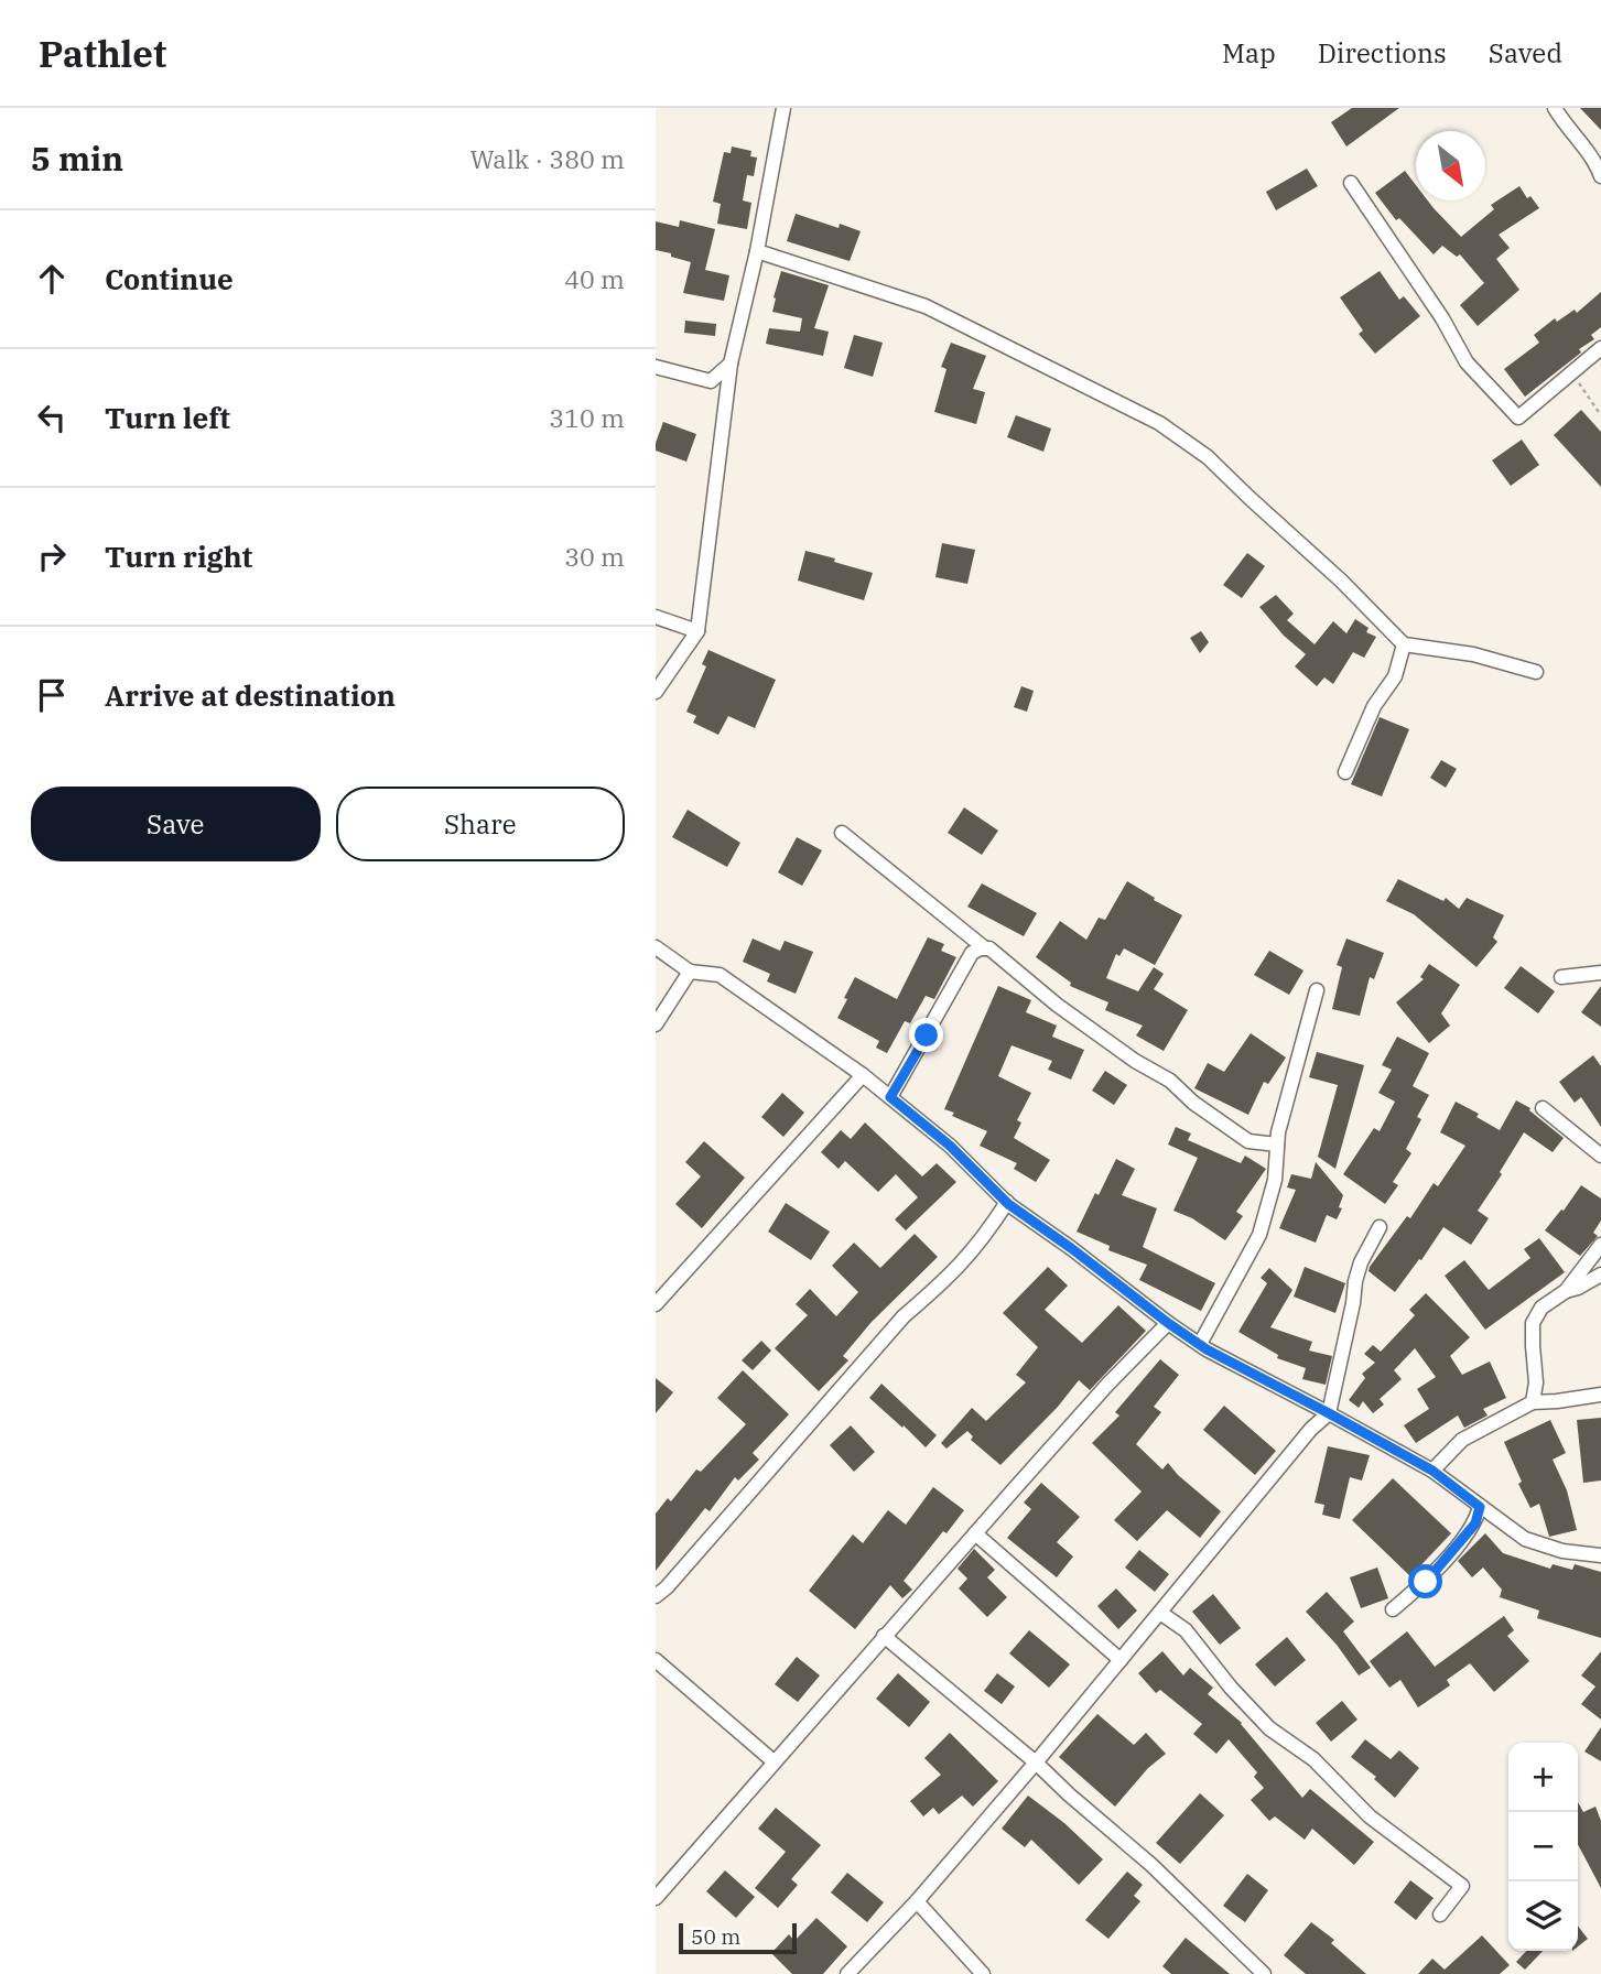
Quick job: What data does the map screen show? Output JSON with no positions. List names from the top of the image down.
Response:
{
  "scale_bar": "50 m",
  "north": "bottom right",
  "page": {
    "header": "Pathlet",
    "nav": ["Map", "Directions", "Saved"],
    "heading": ["5 min", "Walk · 380 m"],
    "list": [
      ["Continue", "40 m"],
      ["Turn left", "310 m"],
      ["Turn right", "30 m"],
      "Arrive at destination"
    ],
    "buttons": ["Save", "Share"],
    "map_buttons": ["+", "−"],
    "scale": "50 m"
  }
}
